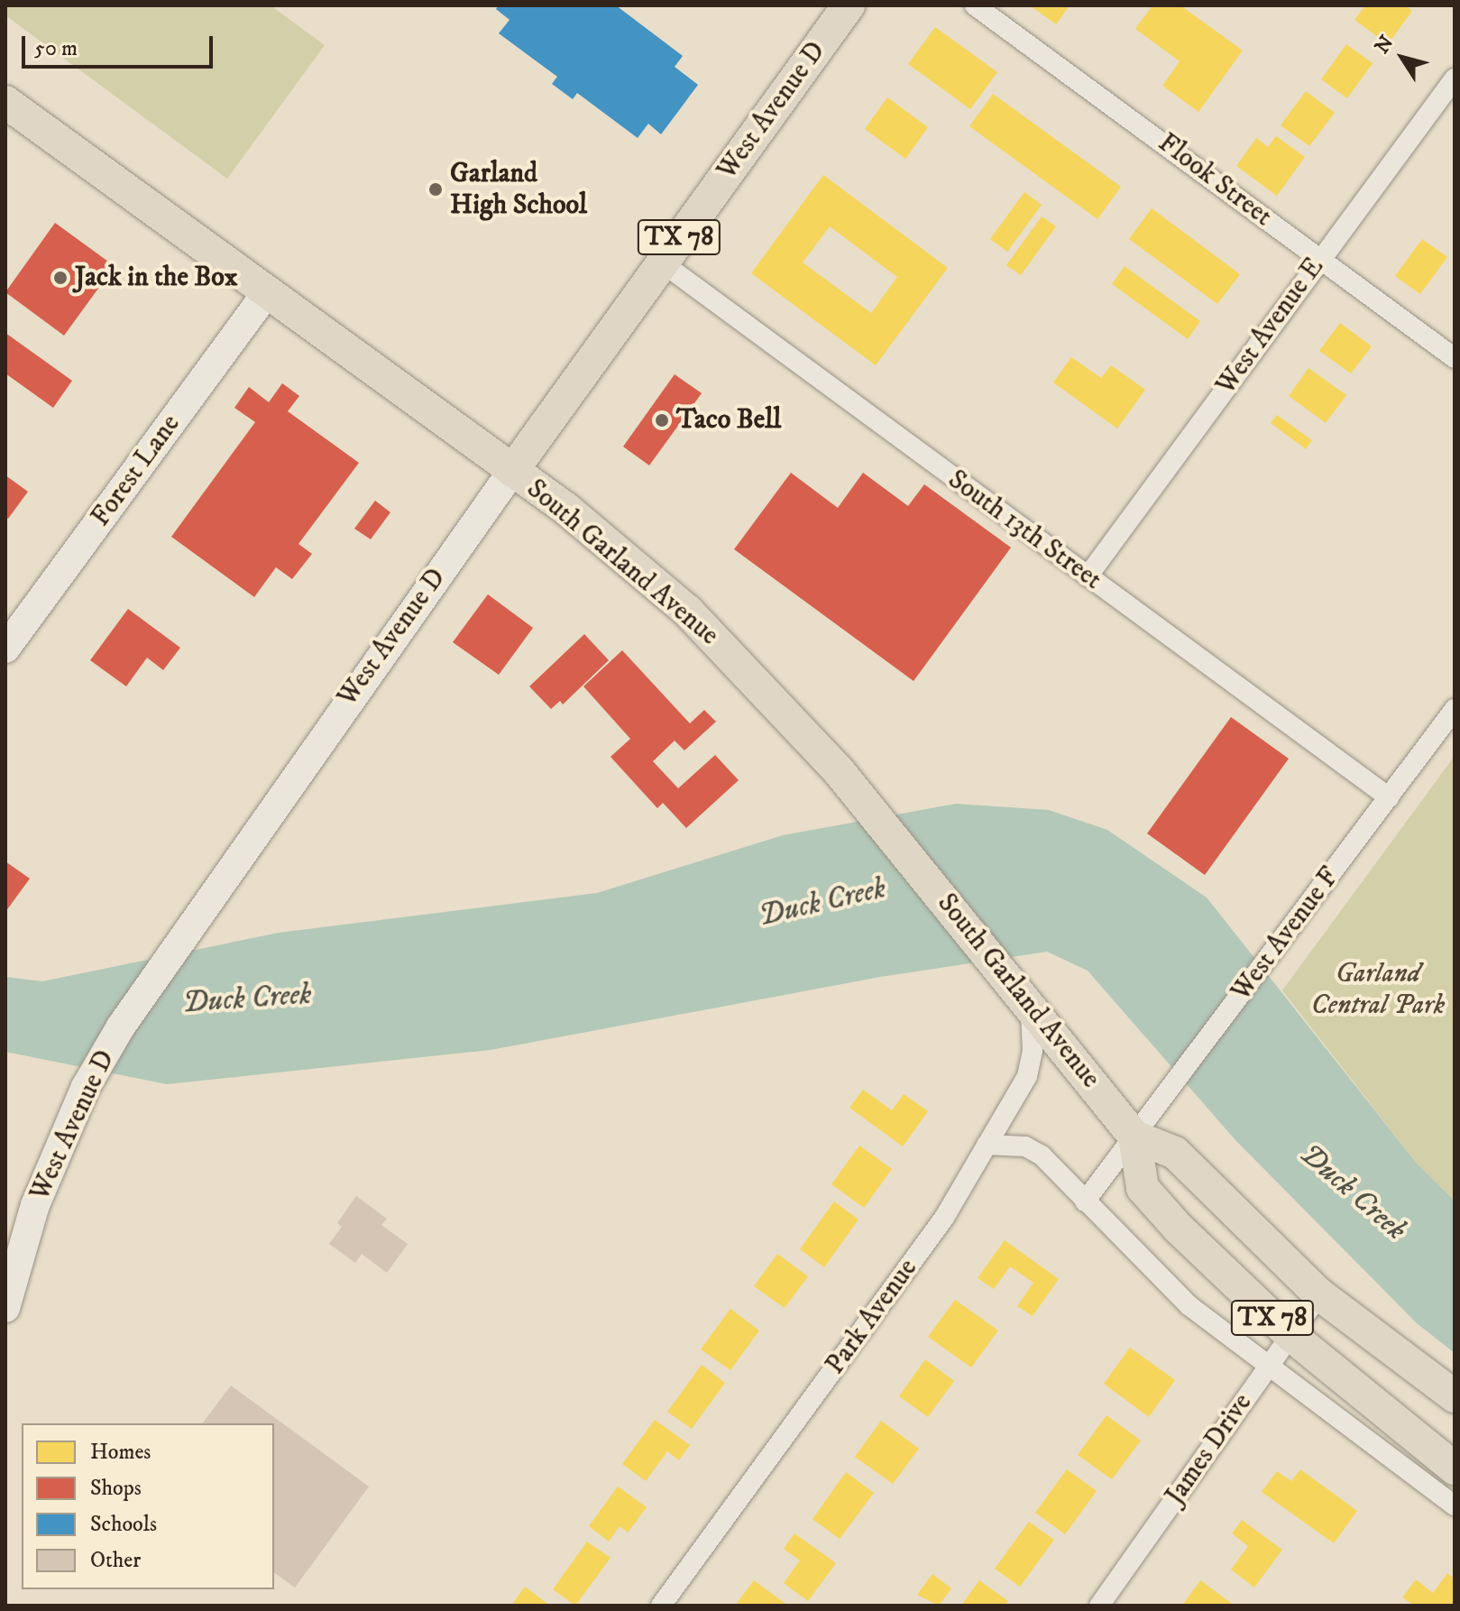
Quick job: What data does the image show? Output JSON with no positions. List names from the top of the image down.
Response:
{
  "streets": {
    "main road": [
      "West Avenue D",
      "TX 78",
      "Forest Lane",
      "South Garland Avenue"
    ],
    "street": [
      "Flook Street",
      "West Avenue E",
      "South 13th Street",
      "West Avenue F",
      "Park Avenue",
      "James Drive"
    ]
  },
  "crossings": [
    ["West Avenue D", "South 13th Street"],
    ["West Avenue D", "South Garland Avenue"],
    ["Flook Street", "West Avenue E"],
    ["West Avenue E", "South 13th Street"],
    ["Forest Lane", "South Garland Avenue"],
    ["South 13th Street", "West Avenue F"],
    ["South Garland Avenue", "West Avenue F"],
    ["South Garland Avenue", "Park Avenue"],
    ["South Garland Avenue", "James Drive"]
  ],
  "water": ["Duck Creek"],
  "parks": ["Garland Central Park"],
  "places": ["Garland High School", "Jack in the Box", "Taco Bell"],
  "legend": [
    "Homes",
    "Shops",
    "Schools",
    "Other"
  ],
  "scale_bar": "50 m",
  "north": "top left"
}
